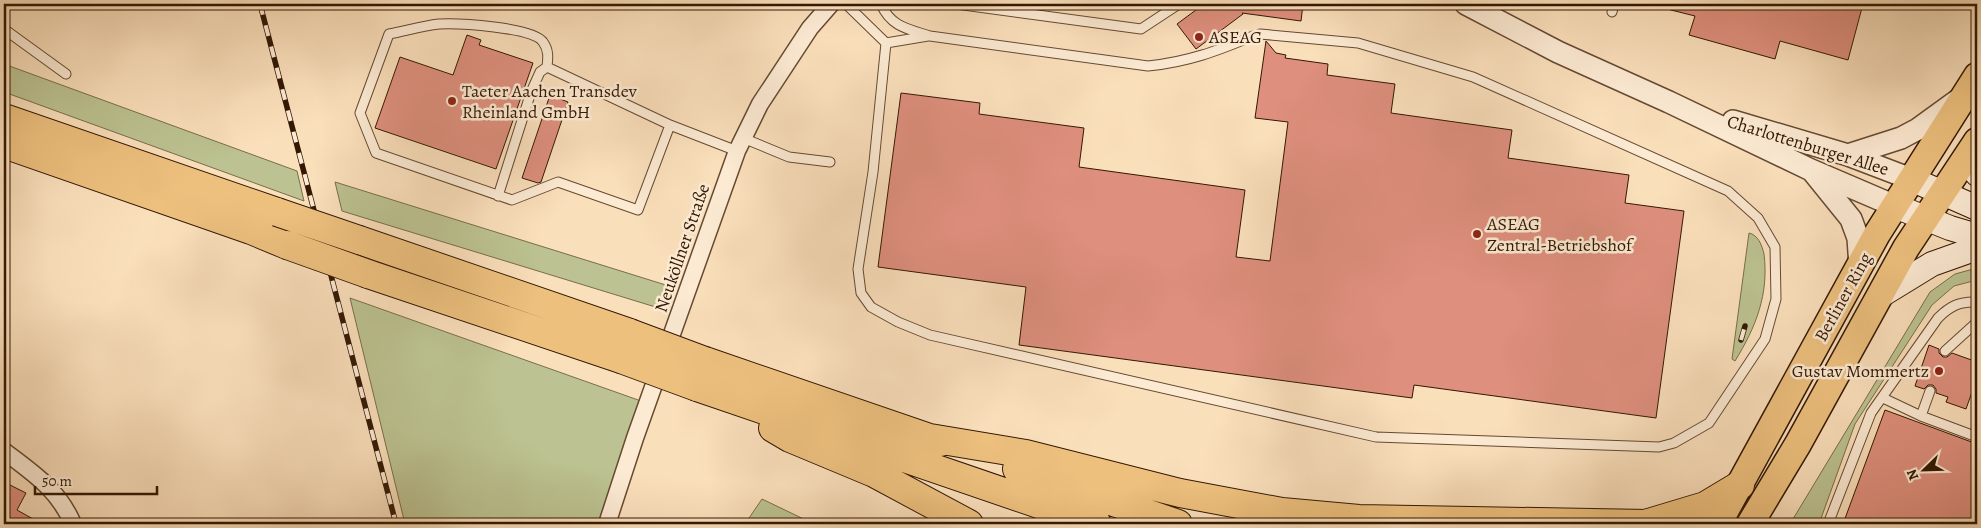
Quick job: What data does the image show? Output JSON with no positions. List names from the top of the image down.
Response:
{
  "streets": {
    "main road": ["Charlottenburger Allee", "Berliner Ring"],
    "street": ["Neuköllner Straße"]
  },
  "crossings": [
    ["Charlottenburger Allee", "Berliner Ring"]
  ],
  "places": [
    "ASEAG",
    "Taeter Aachen Transdev Rheinland GmbH",
    "ASEAG Zentral-Betriebshof",
    "Gustav Mommertz"
  ],
  "scale_bar": "50 m",
  "north": "bottom left"
}
